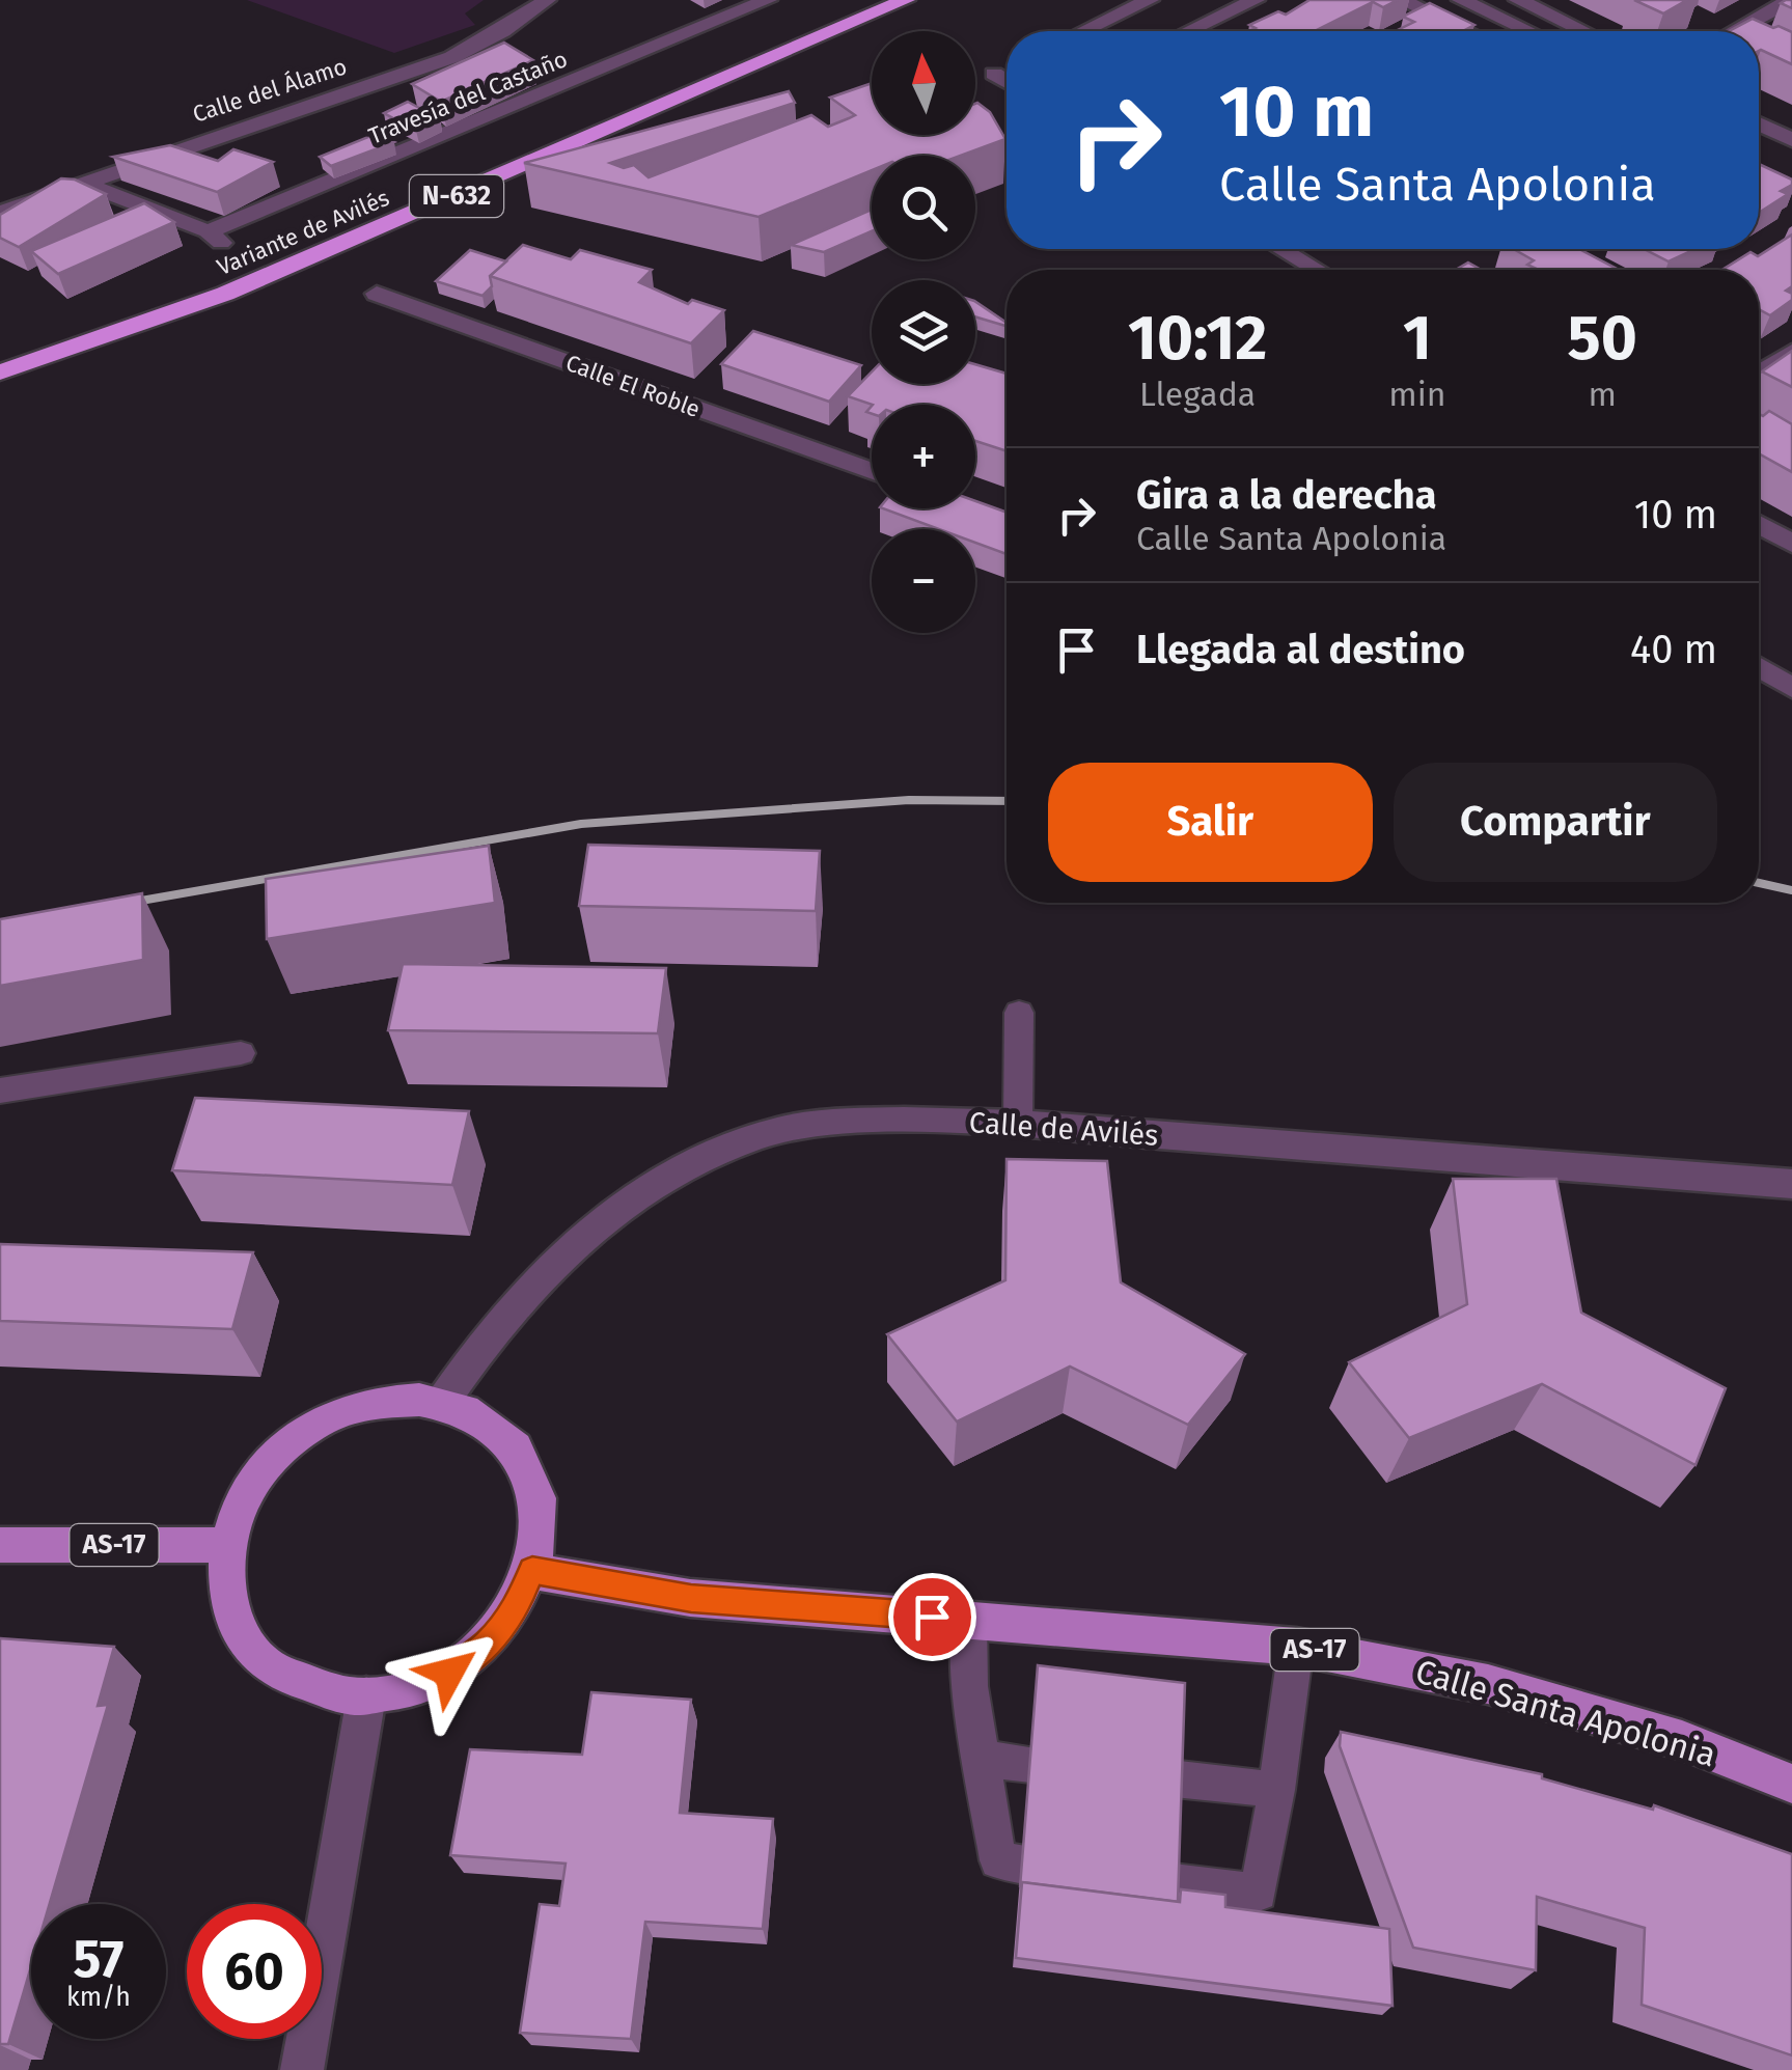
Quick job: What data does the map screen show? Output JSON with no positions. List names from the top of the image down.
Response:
{
  "streets": {
    "highway": ["N-632", "Variante de Avilés"],
    "main road": ["AS-17", "Calle Santa Apolonia"],
    "street": [
      "Calle del Álamo",
      "Travesía del Castaño",
      "Calle El Roble",
      "Calle de Avilés"
    ]
  },
  "crossings": [
    ["Calle del Álamo", "Travesía del Castaño"],
    ["Calle de Avilés", "AS-17"],
    ["Calle de Avilés", "Calle Santa Apolonia"],
    ["AS-17", "Calle Santa Apolonia"]
  ],
  "north": "top",
  "page": {
    "map_buttons": ["+", "−"],
    "turn": ["10 m", "Calle Santa Apolonia"],
    "eta": [
      "10:12",
      "Llegada",
      "1",
      "min",
      "50",
      "m"
    ],
    "list": [
      {
        "name": "Gira a la derecha",
        "note": "Calle Santa Apolonia",
        "value": "10 m"
      },
      {
        "name": "Llegada al destino",
        "value": "40 m"
      }
    ],
    "buttons": ["Salir", "Compartir"],
    "speed": "57 km/h",
    "limit": "60"
  }
}
